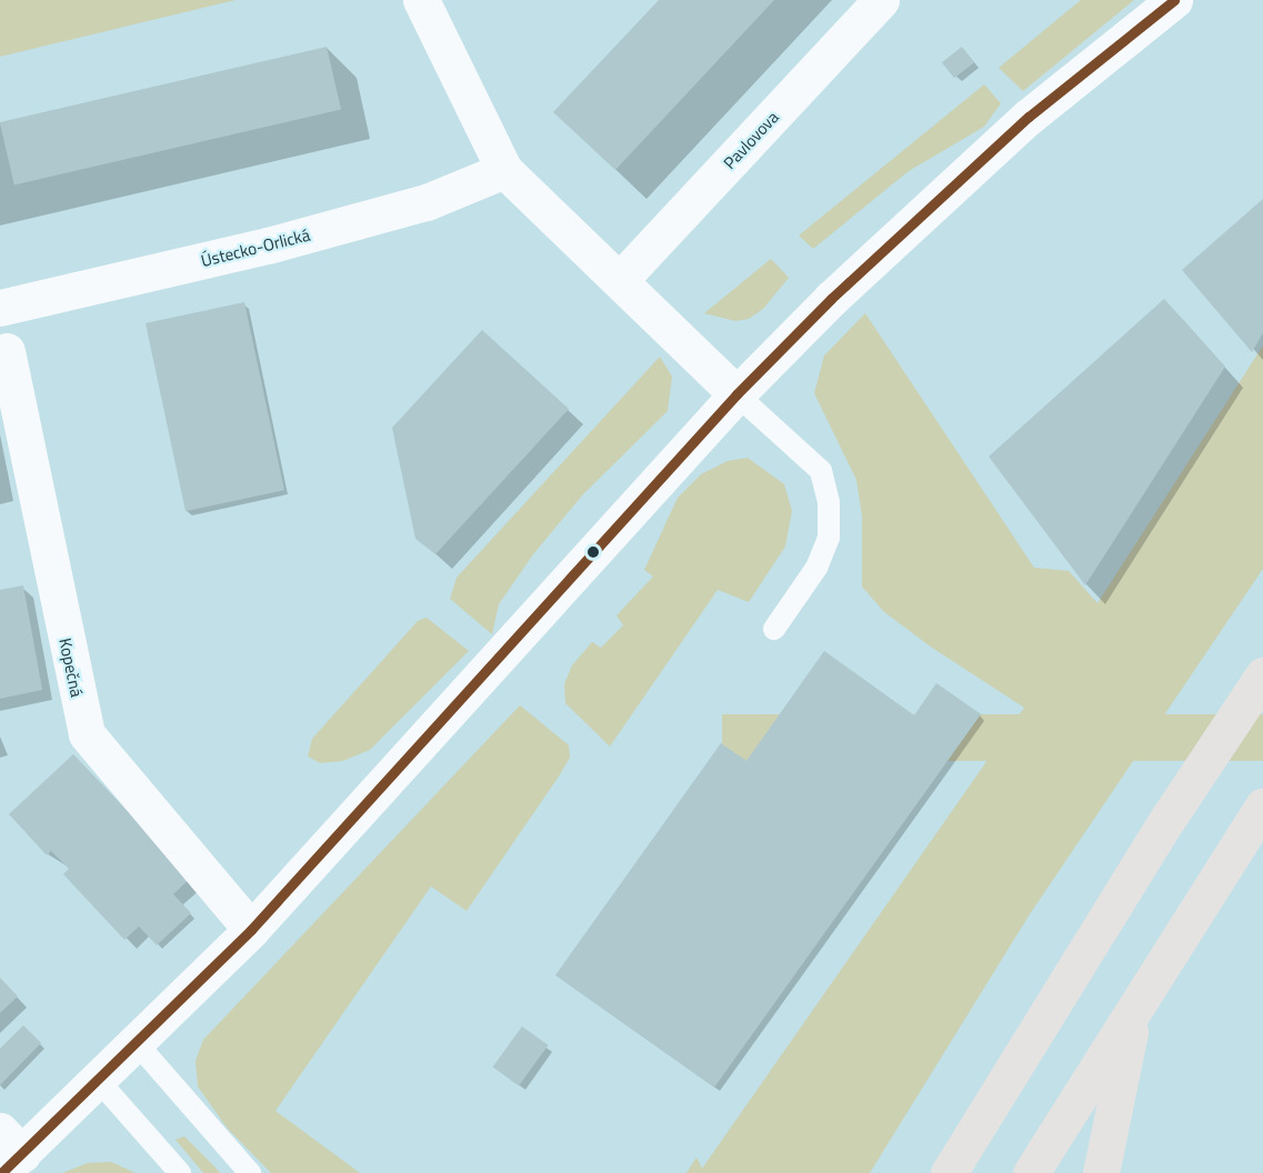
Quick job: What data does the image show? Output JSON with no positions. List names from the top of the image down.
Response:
{
  "streets": {
    "street": ["Pavlovova", "Ústecko-Orlická", "Kopečná"]
  }
}
